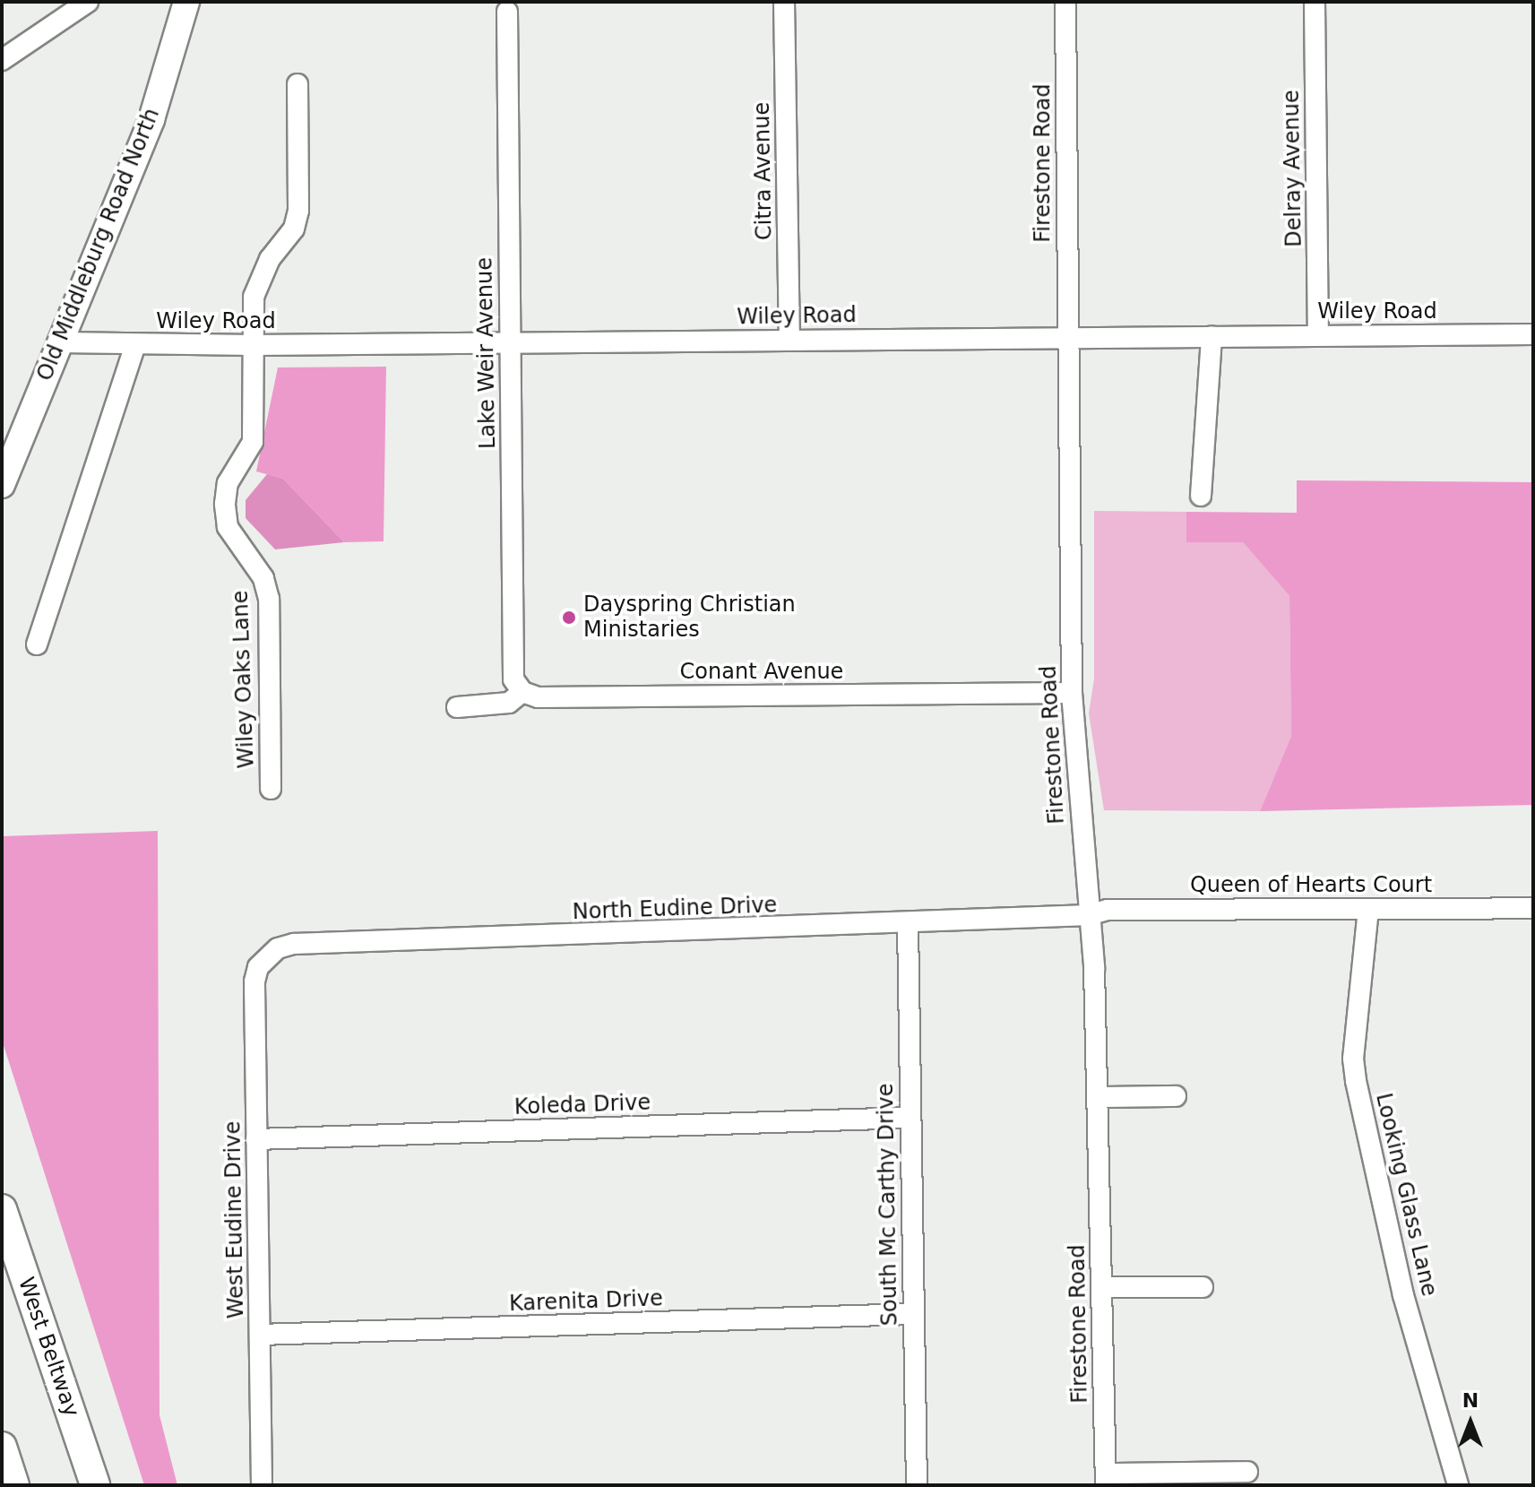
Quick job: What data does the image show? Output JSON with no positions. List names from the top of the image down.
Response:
{
  "streets": {
    "highway": ["West Beltway"],
    "main road": ["Old Middleburg Road North"],
    "street": [
      "Firestone Road",
      "Delray Avenue",
      "Citra Avenue",
      "Wiley Road",
      "Lake Weir Avenue",
      "Conant Avenue",
      "Wiley Oaks Lane",
      "Queen of Hearts Court",
      "North Eudine Drive",
      "Koleda Drive",
      "Looking Glass Lane",
      "South Mc Carthy Drive",
      "West Eudine Drive",
      "Karenita Drive"
    ]
  },
  "crossings": [
    ["Firestone Road", "Wiley Road"],
    ["Firestone Road", "Conant Avenue"],
    ["Firestone Road", "Queen of Hearts Court"],
    ["Firestone Road", "North Eudine Drive"],
    ["Delray Avenue", "Wiley Road"],
    ["Citra Avenue", "Wiley Road"],
    ["Old Middleburg Road North", "Wiley Road"],
    ["Wiley Road", "Lake Weir Avenue"],
    ["Wiley Road", "Wiley Oaks Lane"],
    ["Lake Weir Avenue", "Conant Avenue"],
    ["Queen of Hearts Court", "North Eudine Drive"],
    ["Queen of Hearts Court", "Looking Glass Lane"],
    ["North Eudine Drive", "South Mc Carthy Drive"],
    ["North Eudine Drive", "West Eudine Drive"],
    ["Koleda Drive", "South Mc Carthy Drive"],
    ["Koleda Drive", "West Eudine Drive"],
    ["South Mc Carthy Drive", "Karenita Drive"],
    ["West Eudine Drive", "Karenita Drive"]
  ],
  "places": ["Dayspring Christian Ministaries"],
  "north": "top"
}
